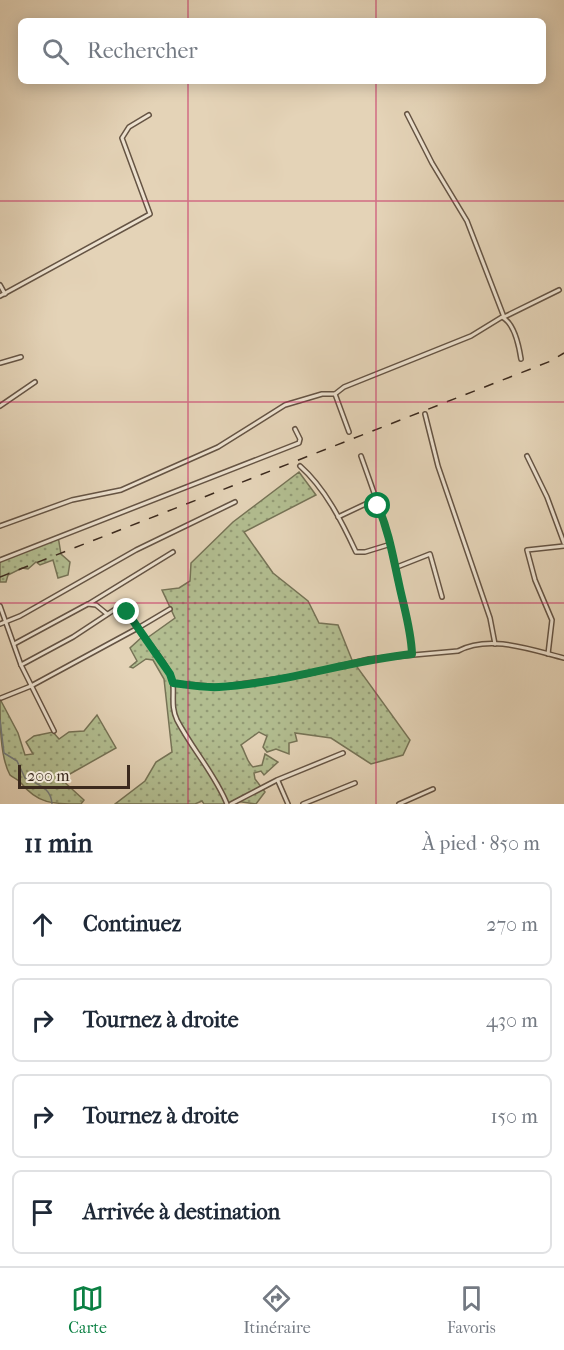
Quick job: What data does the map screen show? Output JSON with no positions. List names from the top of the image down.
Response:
{
  "scale_bar": "200 m",
  "page": {
    "search": "Rechercher",
    "scale": "200 m",
    "heading": ["11 min", "À pied · 850 m"],
    "list": [
      ["Continuez", "270 m"],
      ["Tournez à droite", "430 m"],
      ["Tournez à droite", "150 m"],
      "Arrivée à destination"
    ],
    "nav": ["Carte", "Itinéraire", "Favoris"]
  }
}
